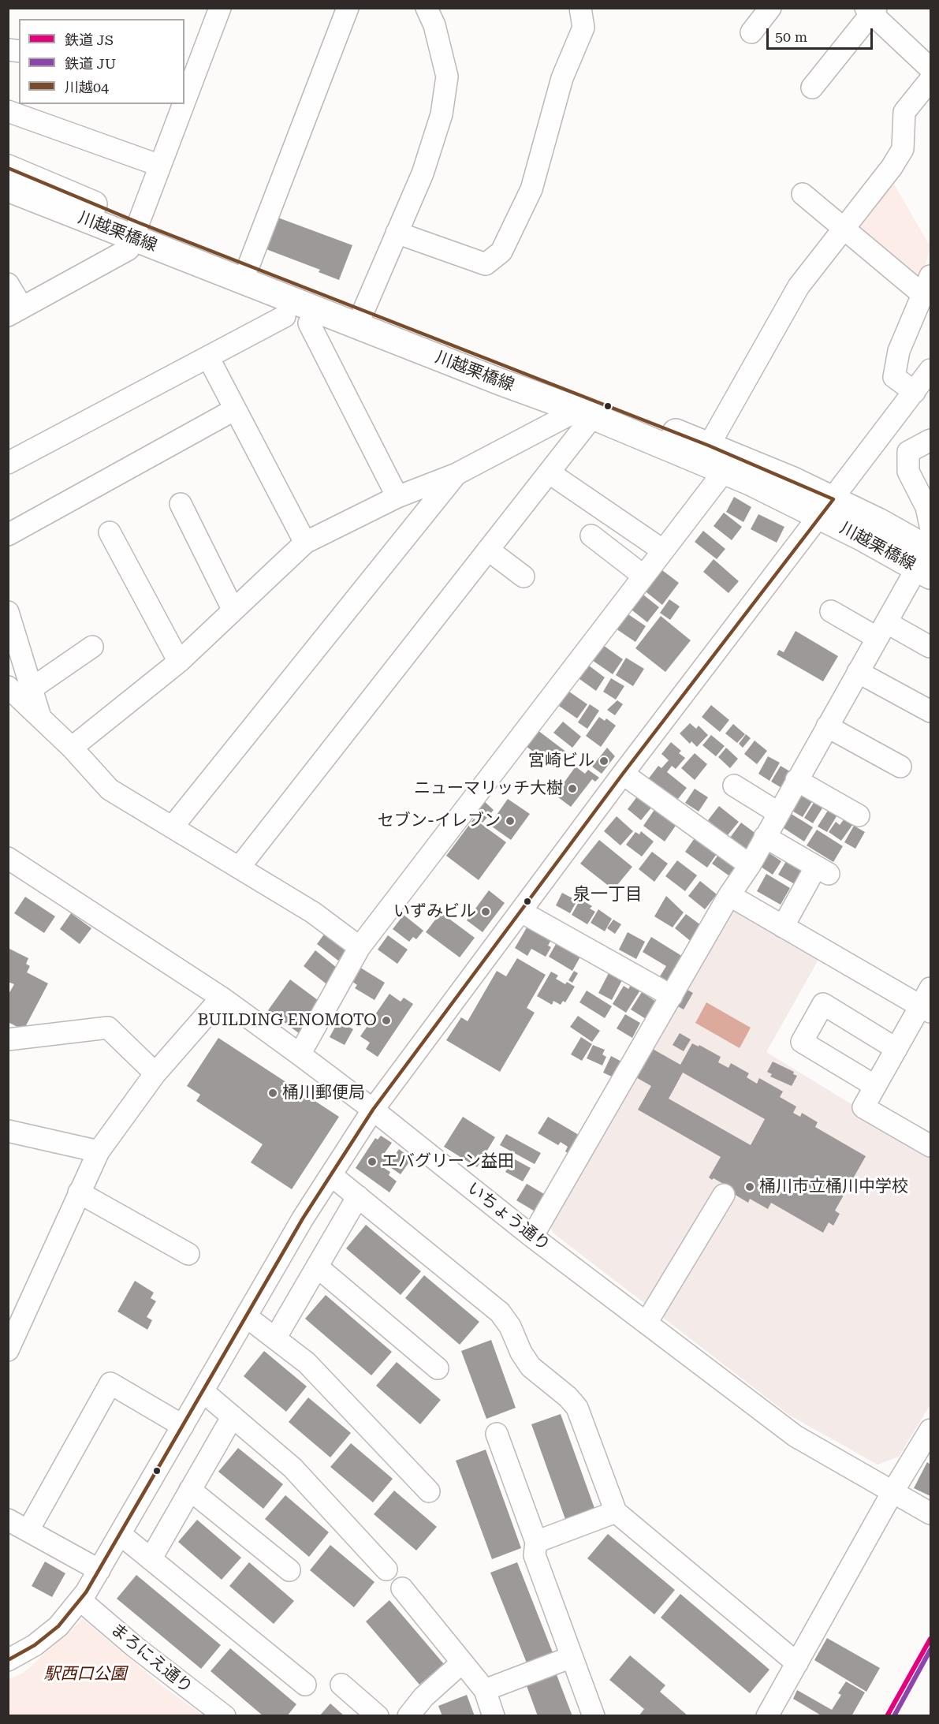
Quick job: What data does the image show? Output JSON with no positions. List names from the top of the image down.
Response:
{
  "streets": {
    "main road": ["川越栗橋線"],
    "street": ["いちょう通り", "まろにえ通り"]
  },
  "districts": ["泉一丁目"],
  "parks": ["駅西口公園"],
  "places": [
    "宮崎ビル",
    "ニューマリッチ大樹",
    "セブン-イレブン",
    "いずみビル",
    "BUILDING ENOMOTO",
    "桶川郵便局",
    "エバグリーン益田",
    "桶川市立桶川中学校"
  ],
  "lines": ["transit line 川越04", "rail line JS", "rail line JU"],
  "legend": ["鉄道 JS", "鉄道 JU", "川越04"],
  "scale_bar": "50 m"
}
